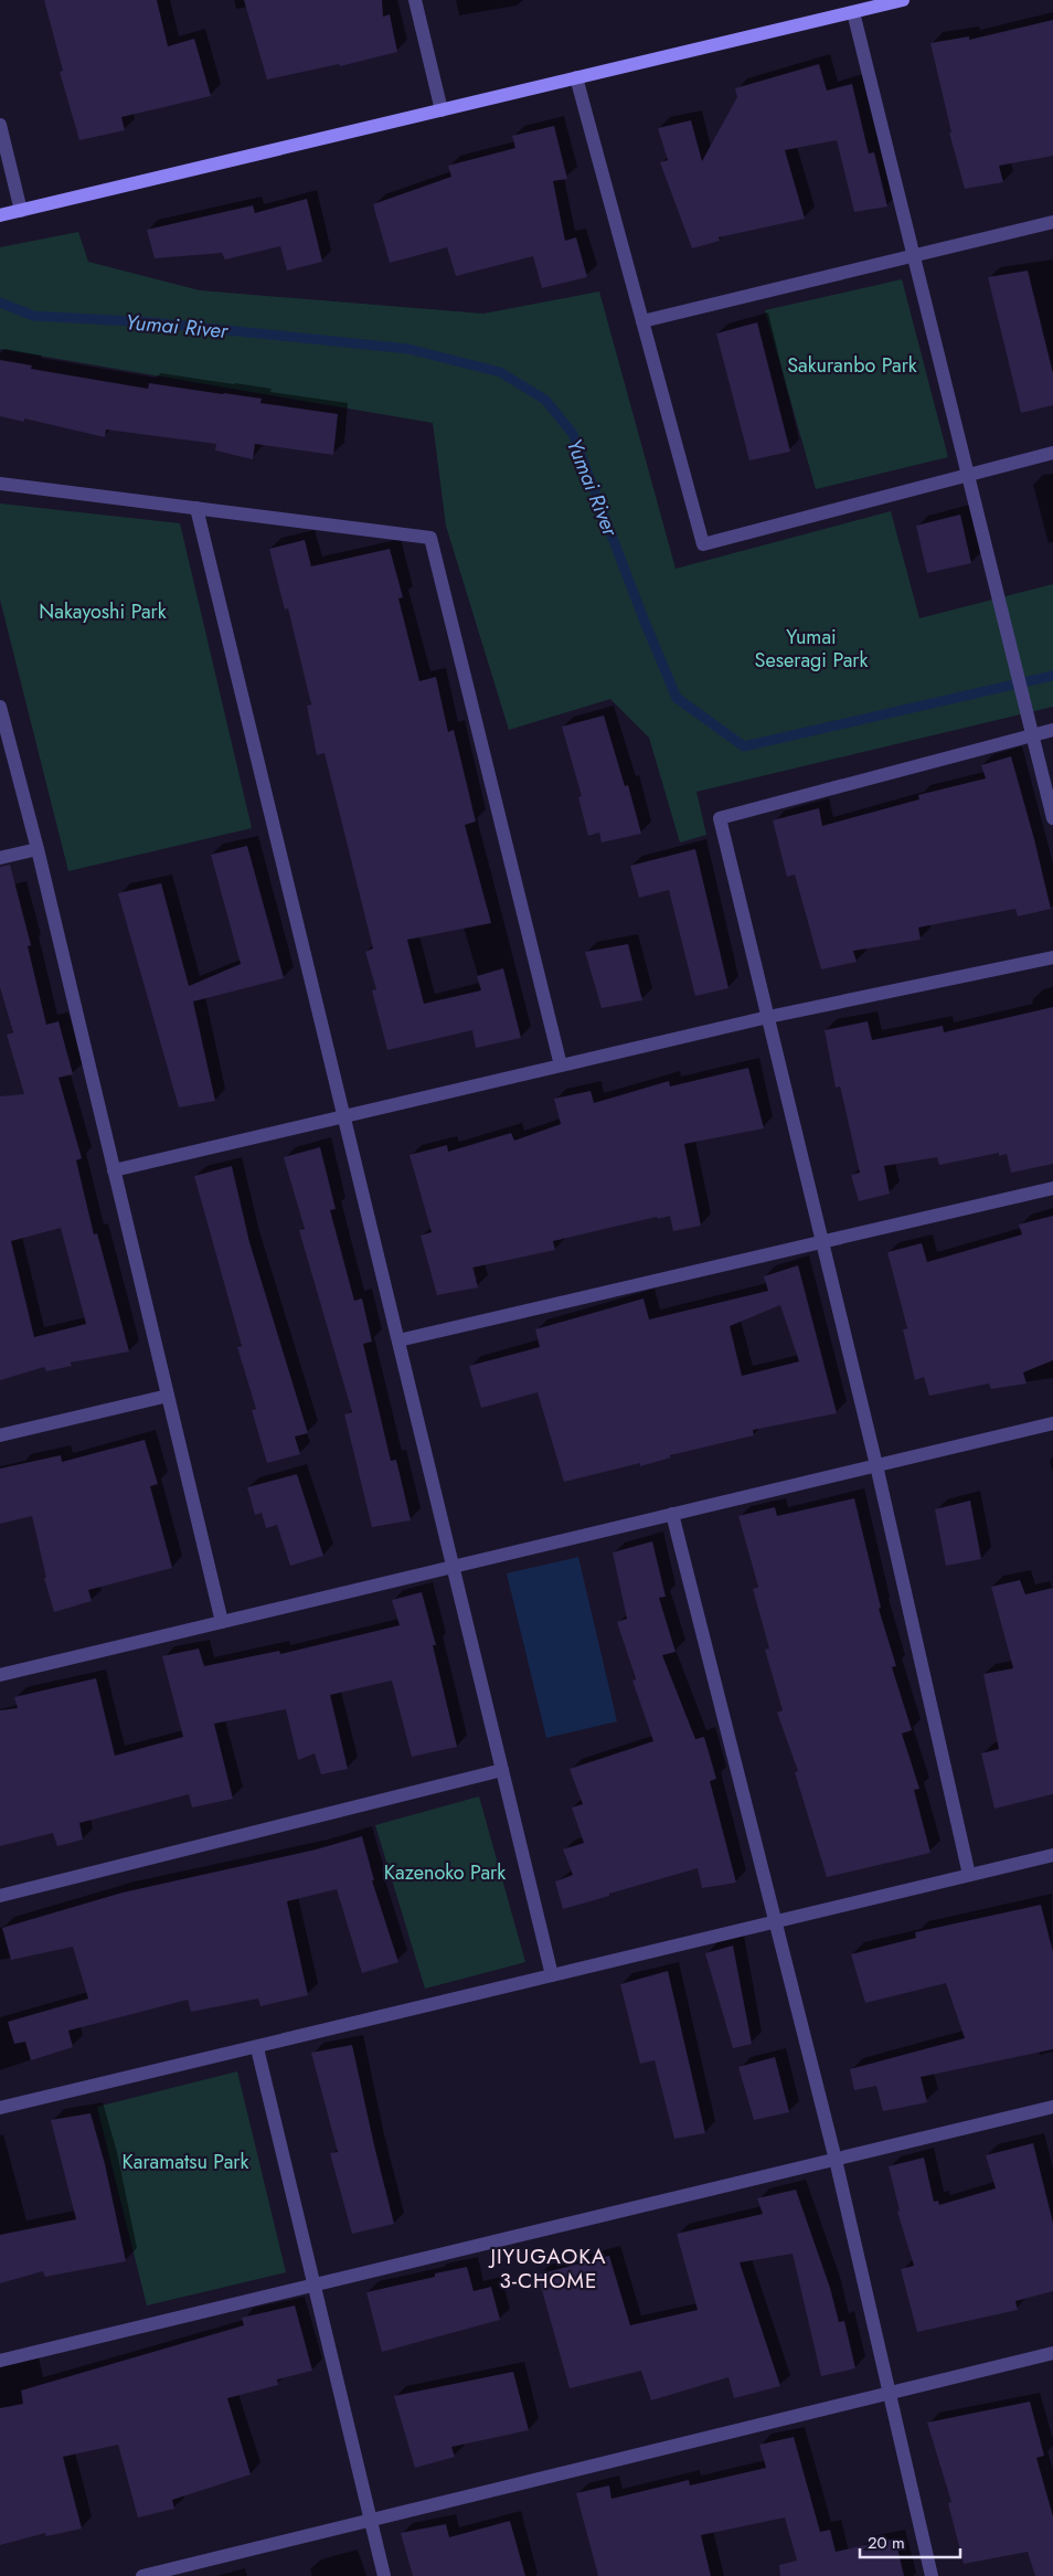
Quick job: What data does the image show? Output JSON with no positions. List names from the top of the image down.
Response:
{
  "districts": ["JIYUGAOKA 3-CHOME"],
  "water": ["Yumai River"],
  "parks": [
    "Sakuranbo Park",
    "Nakayoshi Park",
    "Yumai Seseragi Park",
    "Kazenoko Park",
    "Karamatsu Park"
  ],
  "scale_bar": "20 m"
}
